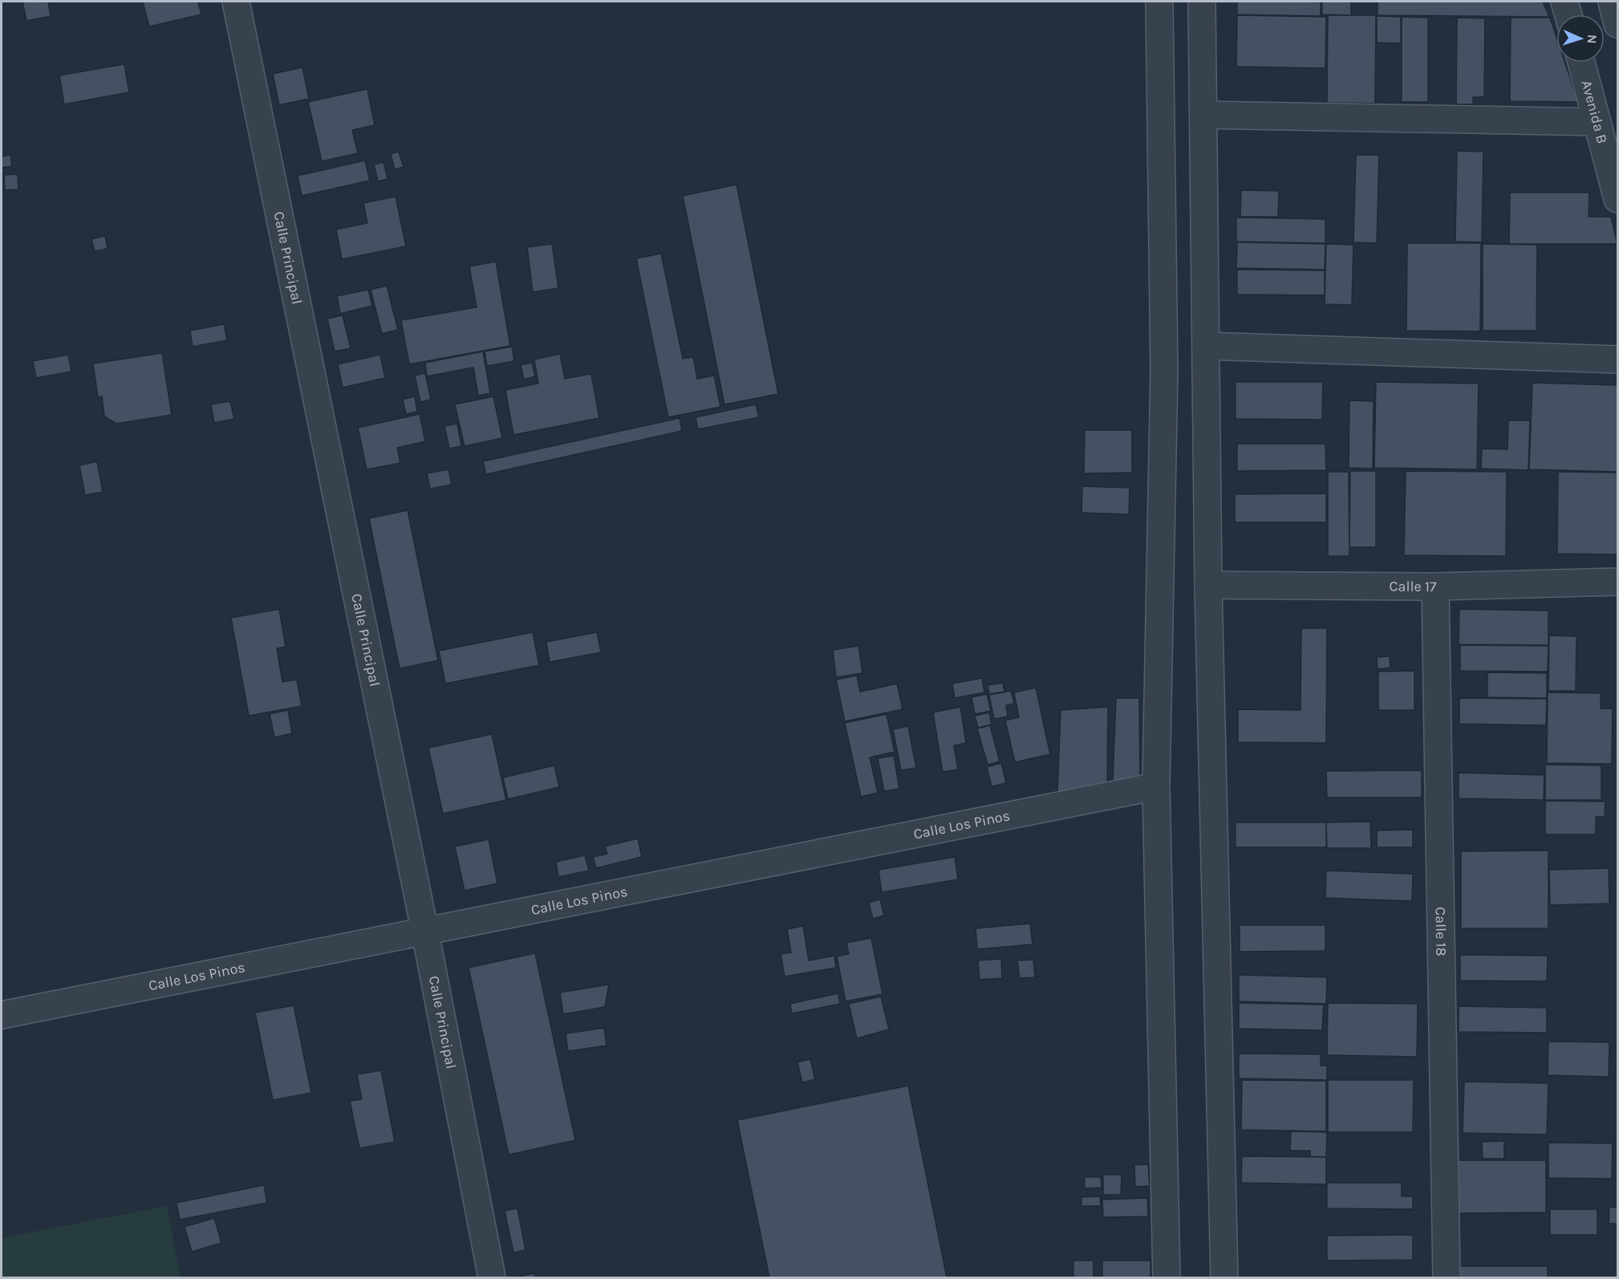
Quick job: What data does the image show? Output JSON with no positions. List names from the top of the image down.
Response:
{
  "streets": {
    "street": [
      "Avenida B",
      "Calle Principal",
      "Calle 17",
      "Calle Los Pinos",
      "Calle 18"
    ]
  },
  "crossings": [
    ["Calle Principal", "Calle Los Pinos"],
    ["Calle 17", "Calle 18"]
  ],
  "north": "right"
}
